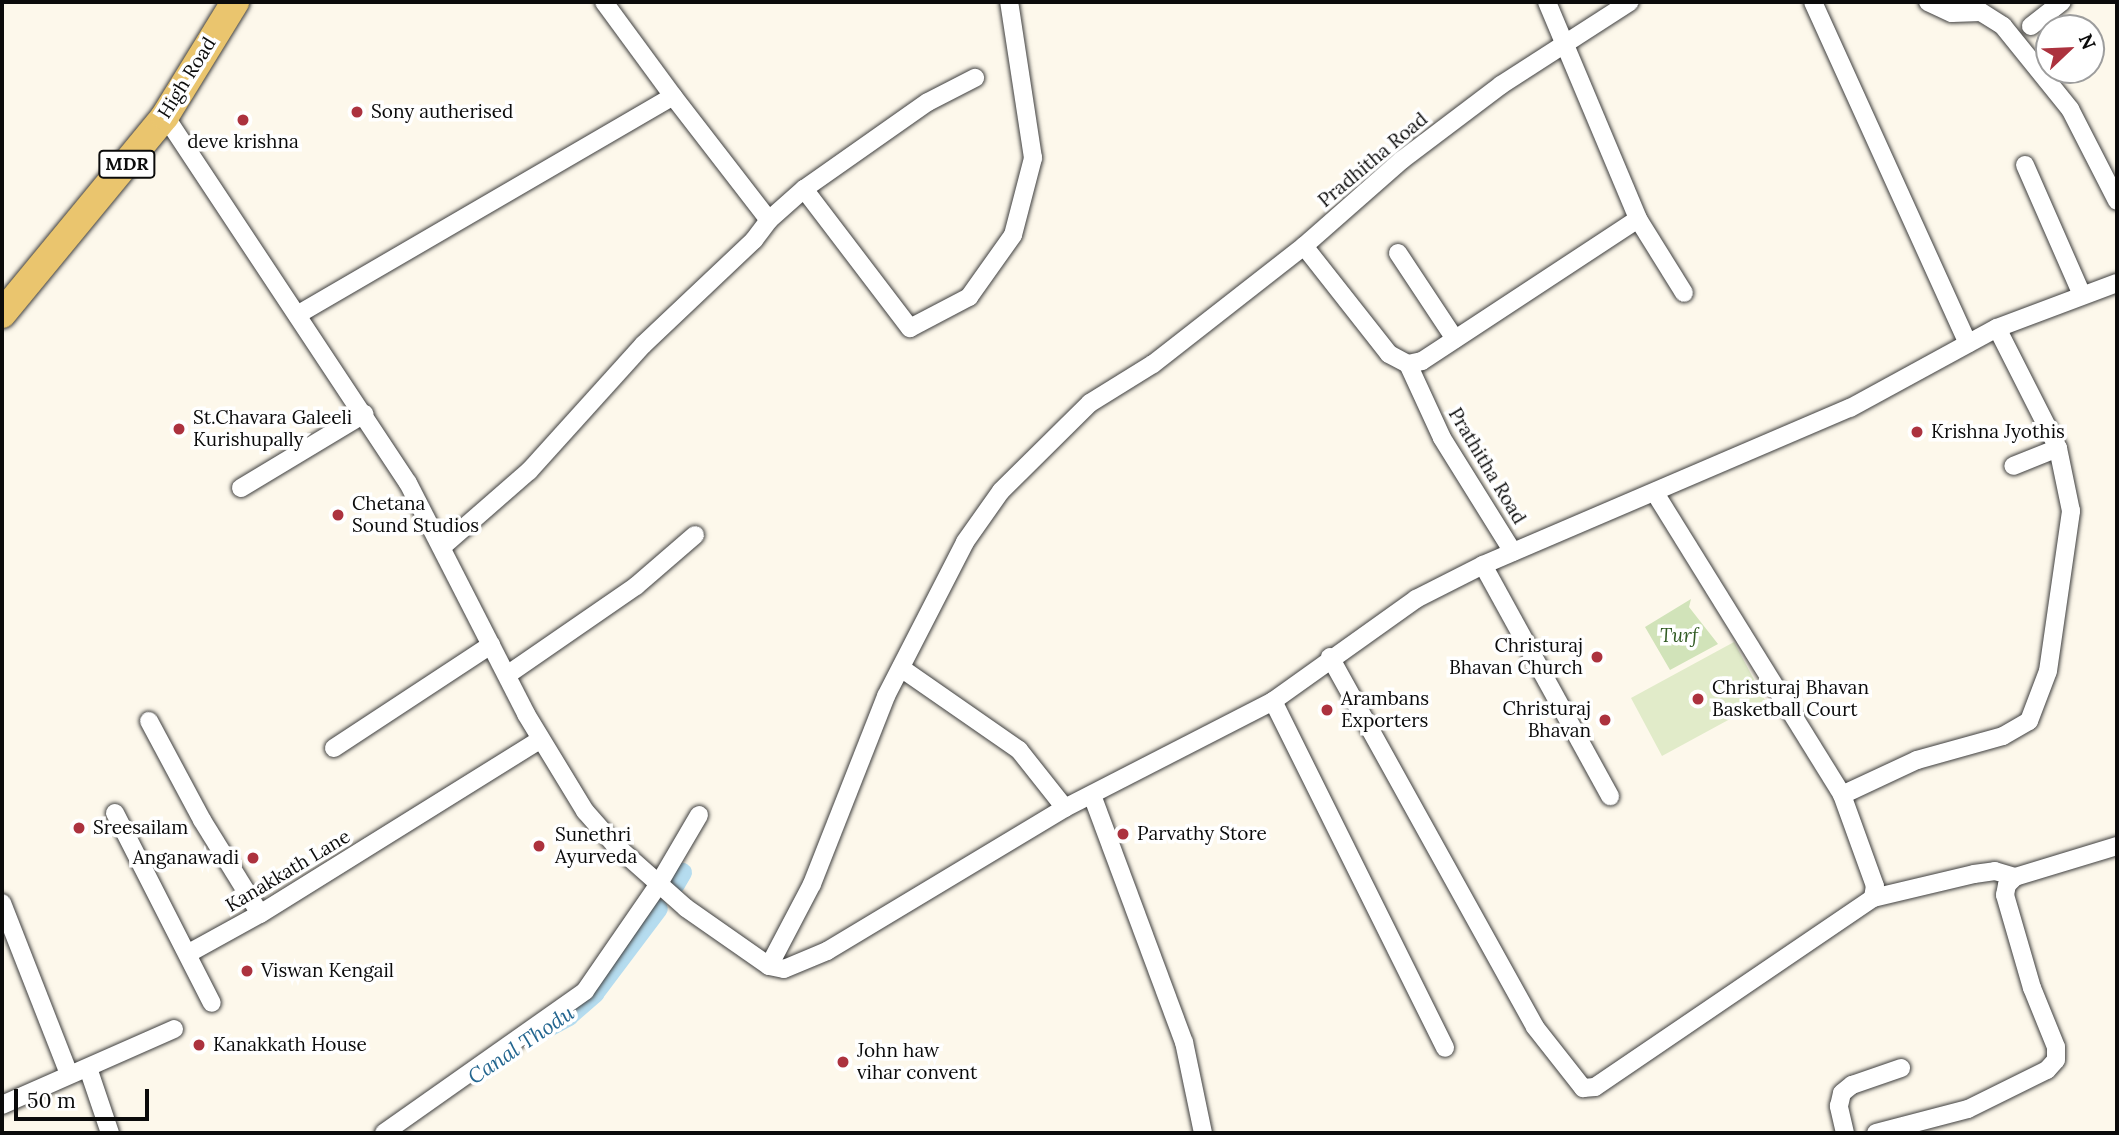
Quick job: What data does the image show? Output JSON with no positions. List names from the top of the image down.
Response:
{
  "streets": {
    "main road": ["High Road", "MDR"],
    "street": ["Pradhitha Road", "Prathitha Road", "Kanakkath Lane"]
  },
  "water": ["Canal Thodu"],
  "parks": ["Turf"],
  "places": [
    "Sony autherised",
    "deve krishna",
    "St.Chavara Galeeli Kurishupally",
    "Krishna Jyothis",
    "Chetana Sound Studios",
    "Christuraj Bhavan Church",
    "Christuraj Bhavan Basketball Court",
    "Arambans Exporters",
    "Christuraj Bhavan",
    "Sreesailam",
    "Parvathy Store",
    "Sunethri Ayurveda",
    "Anganawadi",
    "Viswan Kengail",
    "Kanakkath House",
    "John haw vihar convent"
  ],
  "scale_bar": "50 m",
  "north": "top right"
}
